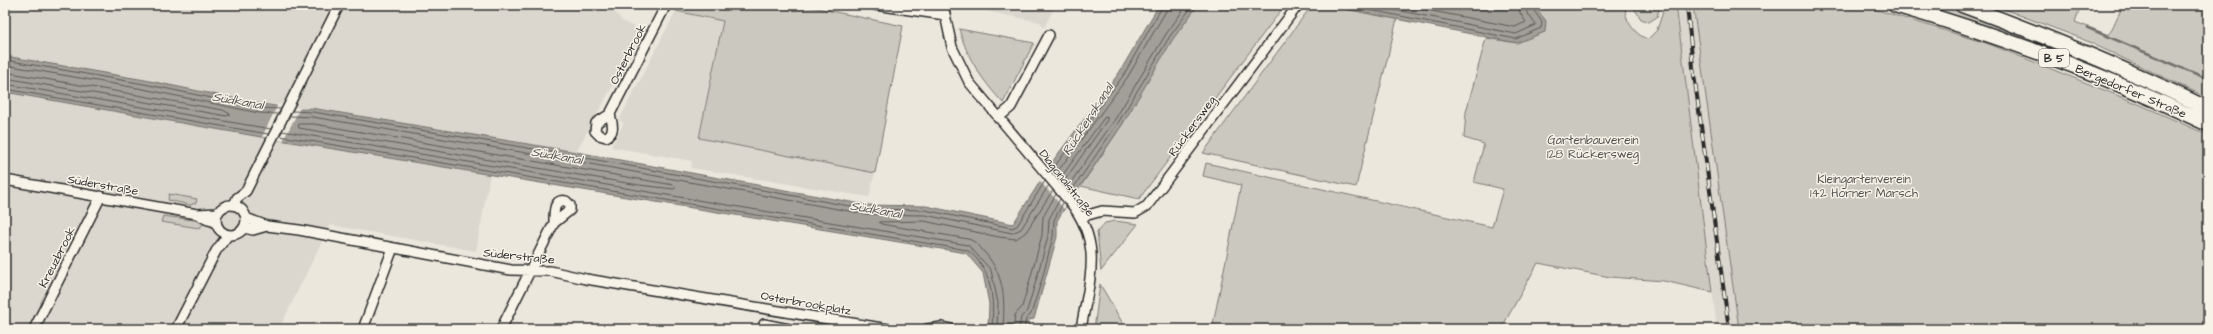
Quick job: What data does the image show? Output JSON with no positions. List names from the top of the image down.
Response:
{
  "streets": {
    "highway": ["B 5", "Bergedorfer Straße"],
    "street": [
      "Osterbrook",
      "Rückersweg",
      "Diagonalstraße",
      "Süderstraße",
      "Kreuzbrook",
      "Osterbrookplatz"
    ]
  },
  "crossings": [
    ["Rückersweg", "Diagonalstraße"],
    ["Süderstraße", "Kreuzbrook"],
    ["Süderstraße", "Osterbrookplatz"]
  ],
  "water": ["Südkanal", "Rückerskanal"],
  "parks": ["Gartenbauverein 128 Rückersweg", "Kleingartenverein 142 Horner Marsch"]
}
